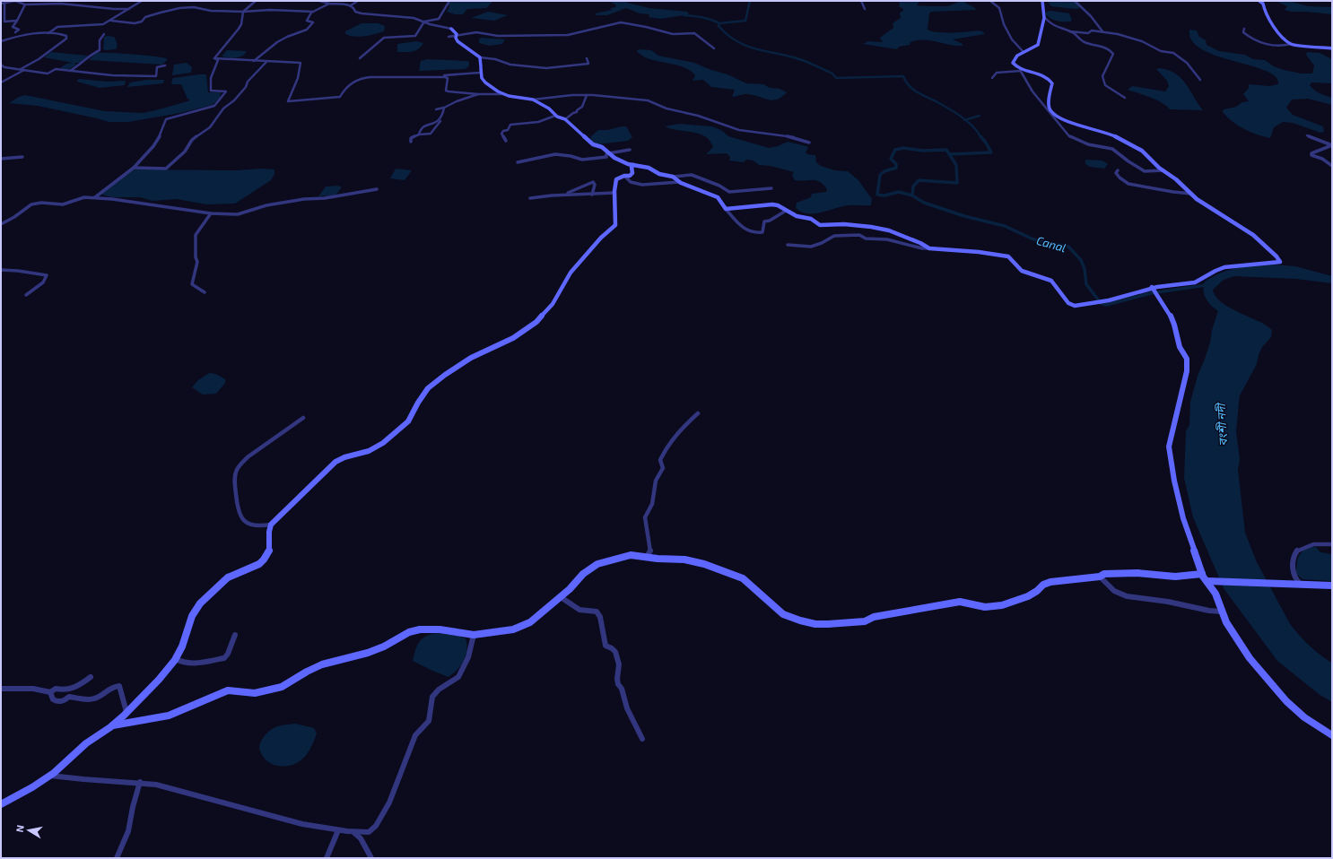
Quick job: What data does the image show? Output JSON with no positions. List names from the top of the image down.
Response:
{
  "water": ["Canal", "বংশী নদী"],
  "north": "left"
}
